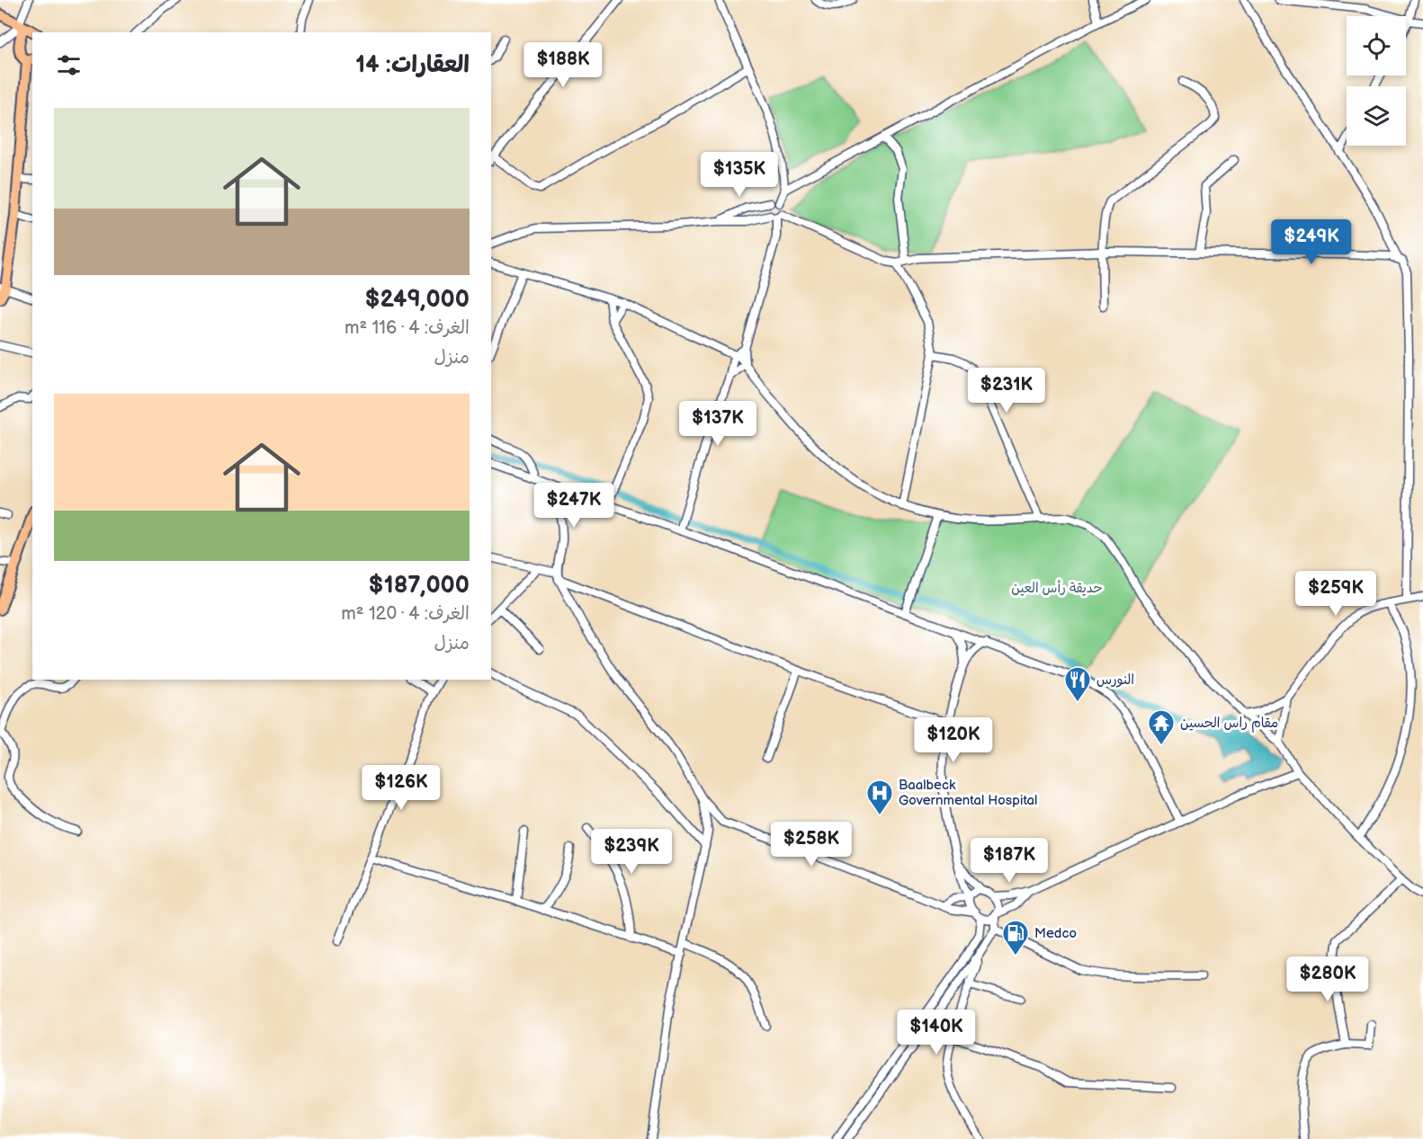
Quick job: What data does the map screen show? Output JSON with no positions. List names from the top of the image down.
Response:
{
  "parks": ["حديقة رأس العين"],
  "places": {
    "restaurant": ["النورس"],
    "temple": ["مقام راس الحسين"],
    "hospital": ["Baalbeck Governmental Hospital"],
    "fuel station": ["Medco"]
  },
  "page": {
    "heading": "العقارات: 14",
    "price": [
      "$188K",
      "$135K",
      "$249K",
      "$231K",
      "$137K",
      "$247K",
      "$259K",
      "$120K",
      "$126K",
      "$258K",
      "$239K",
      "$187K",
      "$280K",
      "$140K"
    ],
    "list": [
      {
        "name": "$249,000",
        "note": "الغرف: 4 · 116 m² · منزل"
      },
      {
        "name": "$187,000",
        "note": "الغرف: 4 · 120 m² · منزل"
      }
    ]
  }
}
